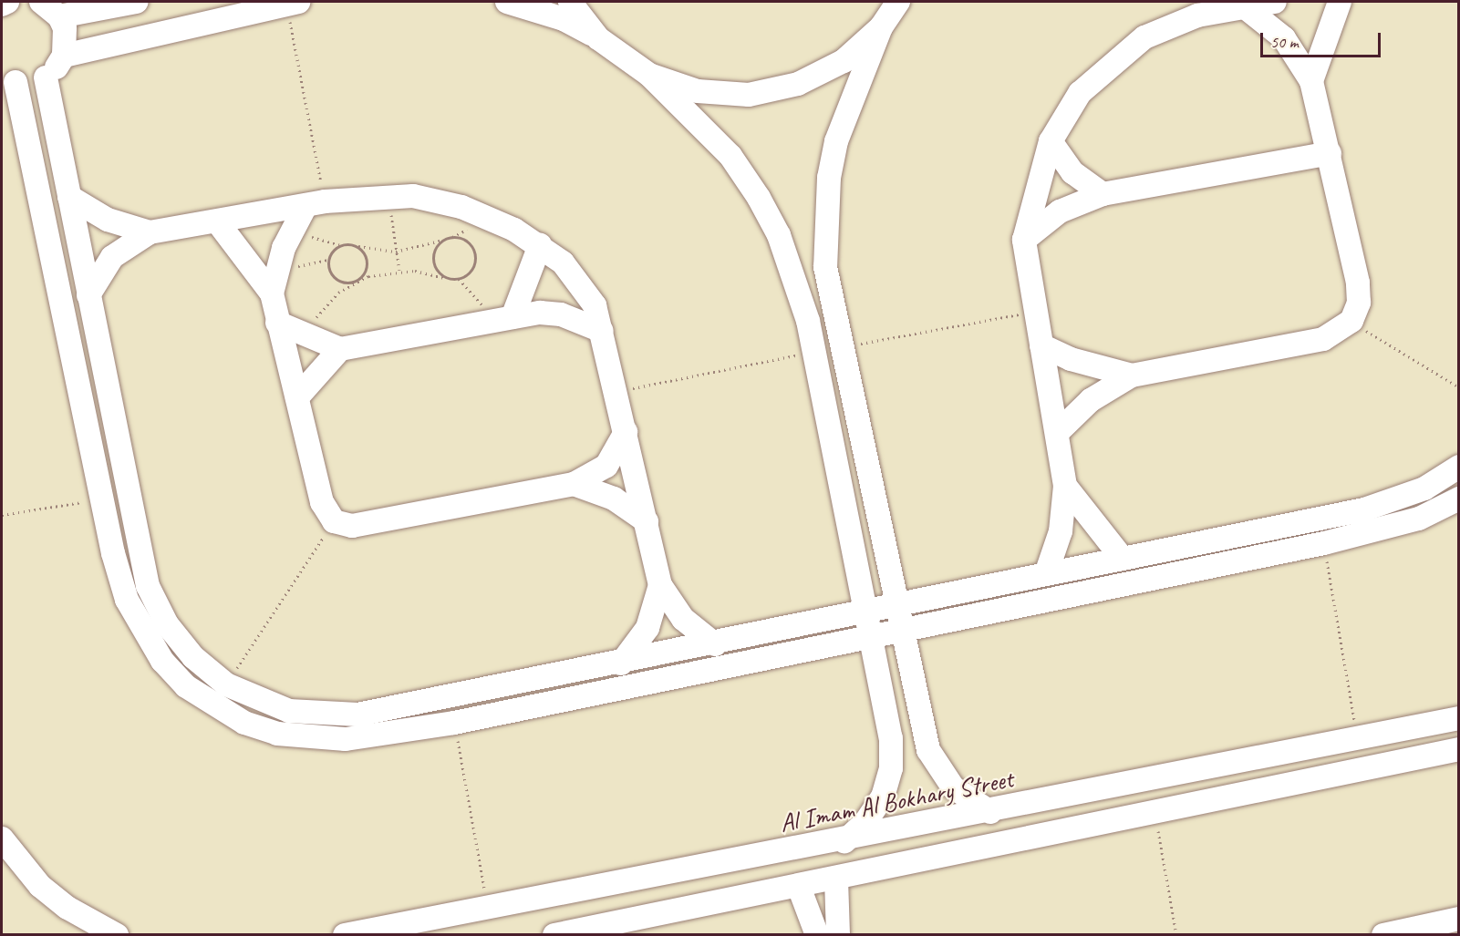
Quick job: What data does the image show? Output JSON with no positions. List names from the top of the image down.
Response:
{
  "streets": {
    "street": ["Al Imam Al Bokhary Street"]
  },
  "scale_bar": "50 m"
}
